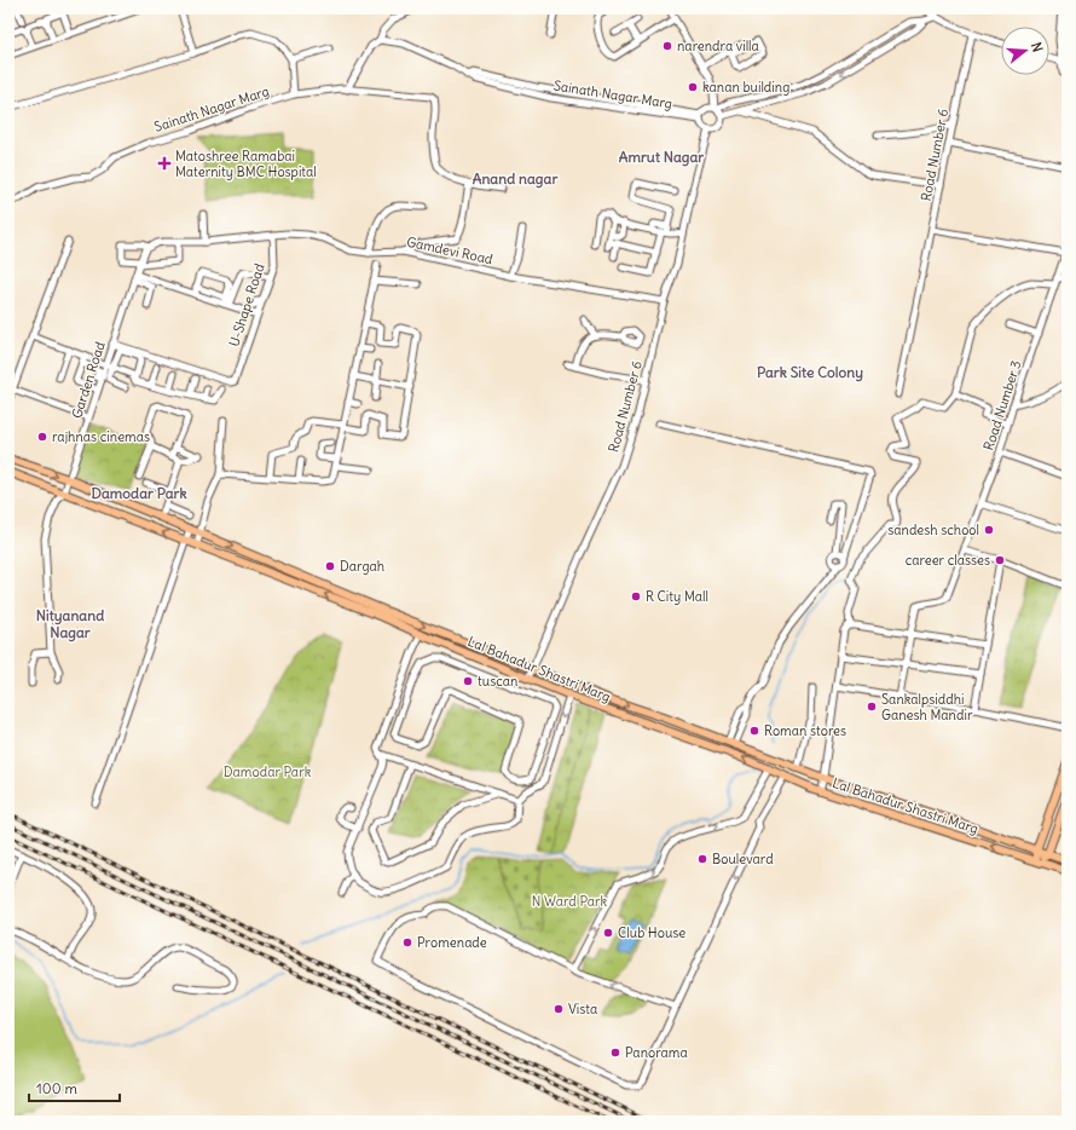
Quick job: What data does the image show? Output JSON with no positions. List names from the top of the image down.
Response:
{
  "streets": {
    "main road": ["Lal Bahadur Shastri Marg"],
    "street": [
      "Sainath Nagar Marg",
      "Road Number 6",
      "Gamdevi Road",
      "U-Shape Road",
      "Garden Road",
      "Road Number 3"
    ]
  },
  "crossings": [
    ["Sainath Nagar Marg", "Road Number 6"],
    ["Road Number 6", "Gamdevi Road"],
    ["Road Number 6", "Lal Bahadur Shastri Marg"],
    ["Gamdevi Road", "U-Shape Road"],
    ["U-Shape Road", "Garden Road"],
    ["Garden Road", "Lal Bahadur Shastri Marg"]
  ],
  "districts": [
    "Amrut Nagar",
    "Anand nagar",
    "Park Site Colony",
    "Damodar Park",
    "Nityanand Nagar"
  ],
  "parks": ["Damodar Park", "N Ward Park"],
  "places": {
    "other": [
      "narendra villa",
      "kanan building",
      "rajhnas cinemas",
      "sandesh school",
      "career classes",
      "Dargah",
      "R City Mall",
      "tuscan",
      "Sankalpsiddhi Ganesh Mandir",
      "Roman stores",
      "Boulevard",
      "Club House",
      "Promenade",
      "Vista",
      "Panorama"
    ],
    "health": ["Matoshree Ramabai Maternity BMC Hospital"]
  },
  "scale_bar": "100 m",
  "north": "right"
}
